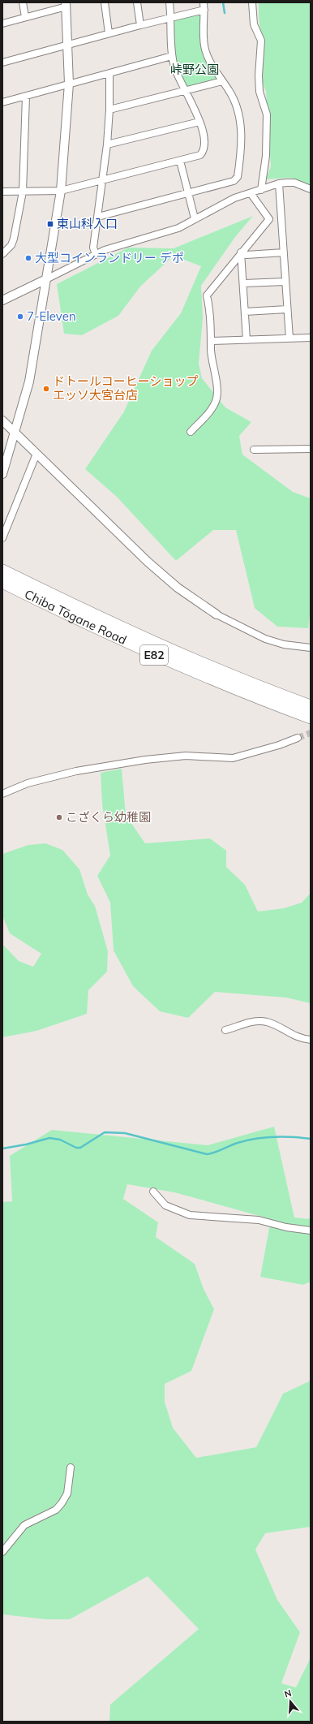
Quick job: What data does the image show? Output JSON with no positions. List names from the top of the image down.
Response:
{
  "streets": {
    "highway": ["Chiba Tōgane Road", "E82"]
  },
  "parks": ["峠野公園"],
  "places": {
    "transit": ["東山科入口"],
    "other": [
      "大型コインランドリー デポ",
      "7-Eleven",
      "ドトールコーヒーショップ エッソ大宮台店",
      "こざくら幼稚園"
    ]
  },
  "north": "top"
}
